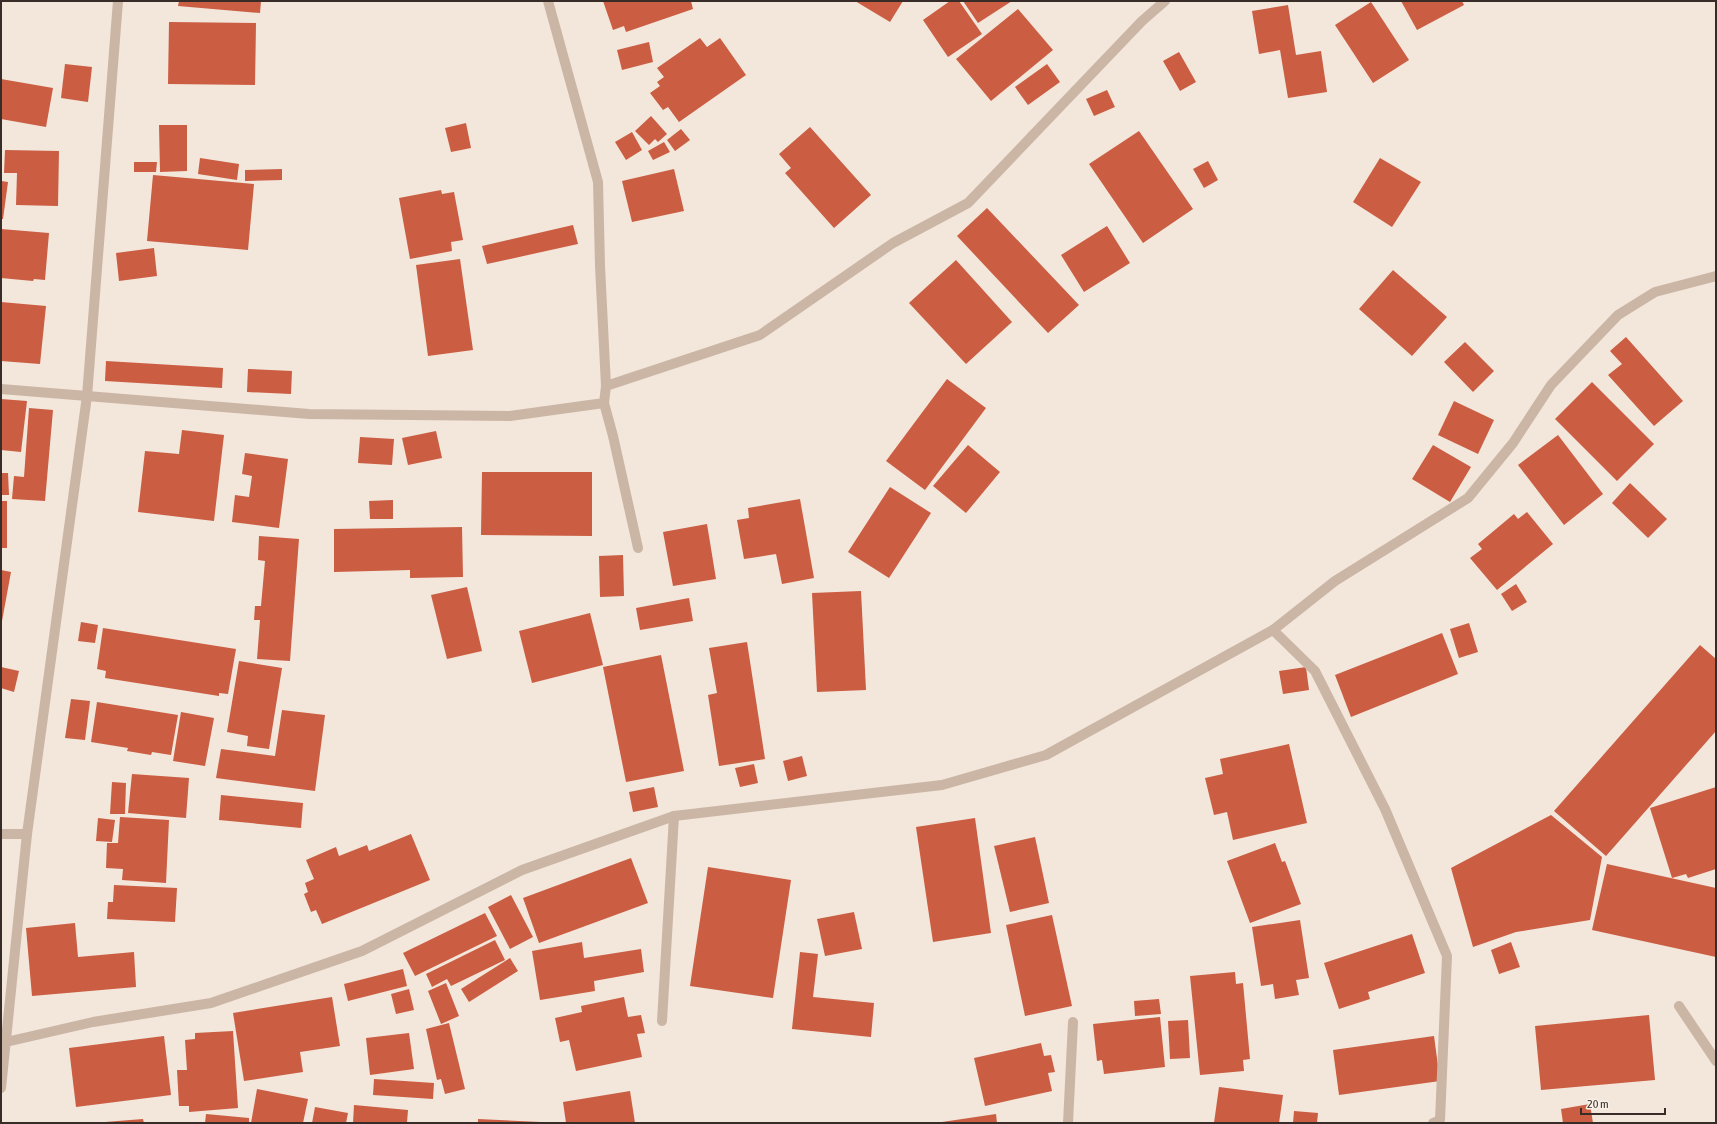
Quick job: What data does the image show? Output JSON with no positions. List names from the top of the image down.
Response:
{
  "scale_bar": "20 m"
}
